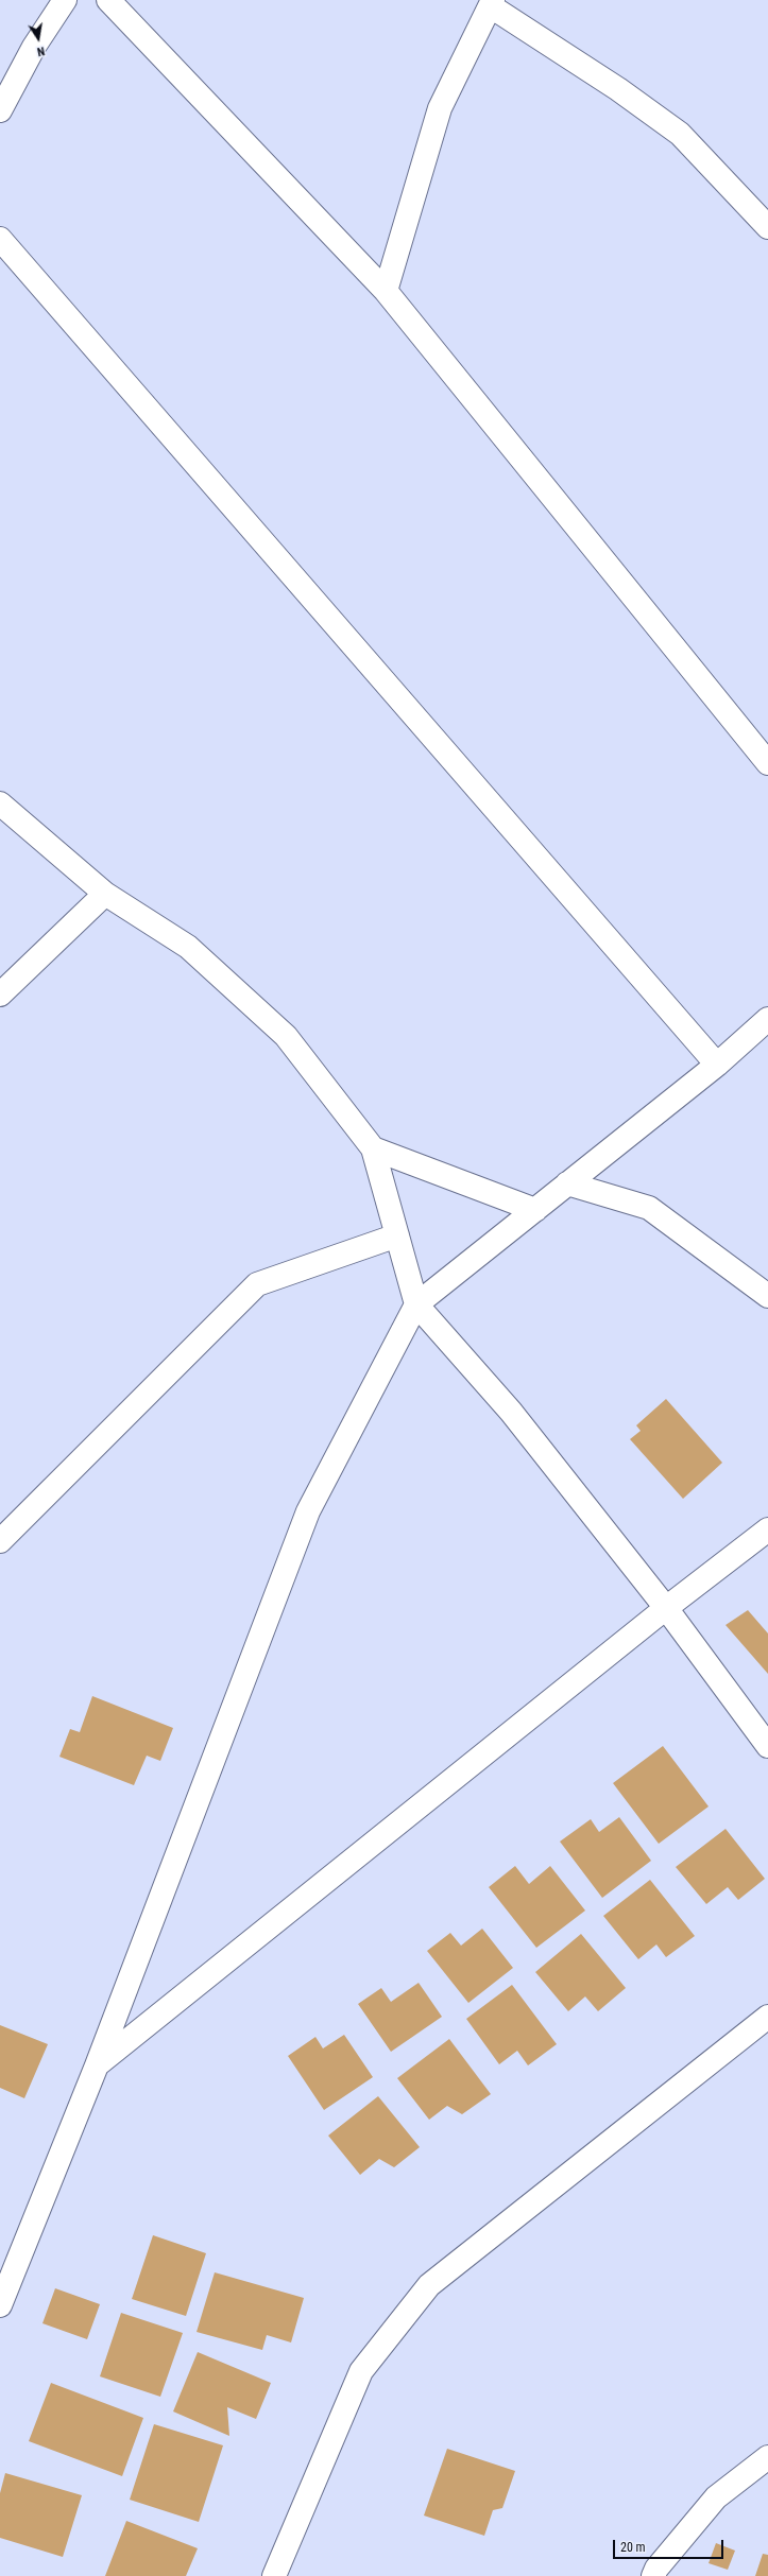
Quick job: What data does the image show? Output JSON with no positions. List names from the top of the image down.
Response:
{
  "scale_bar": "20 m",
  "north": "bottom"
}
